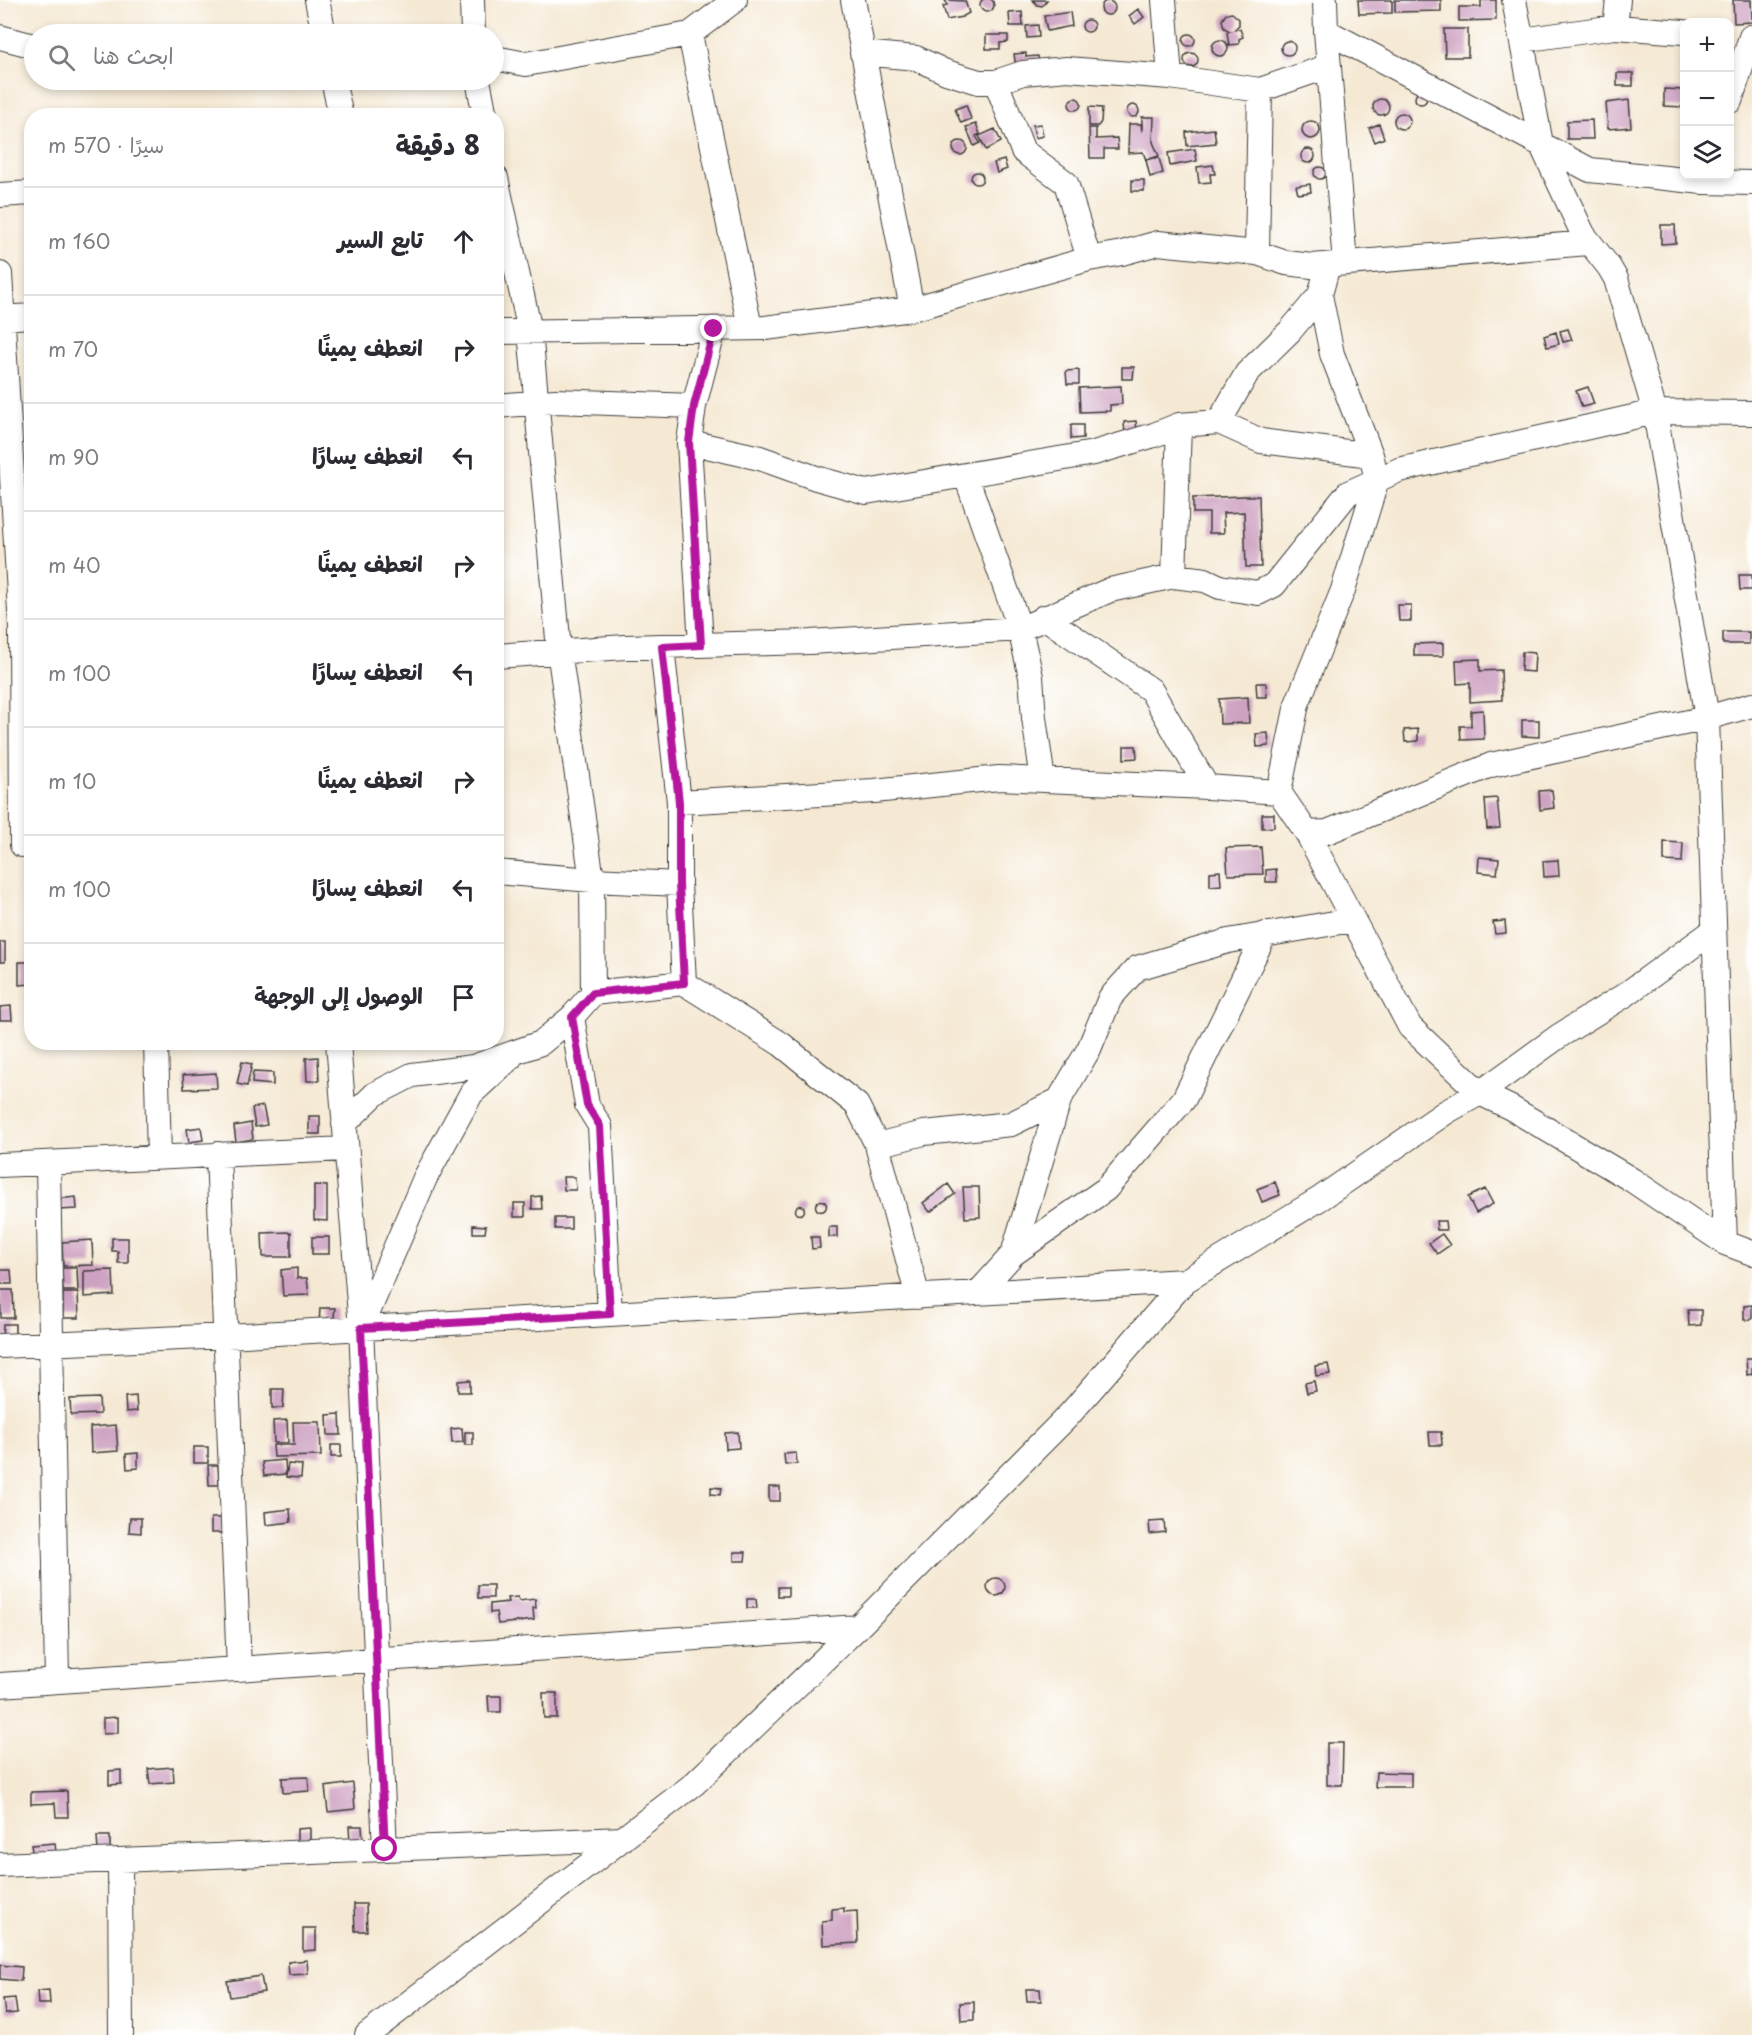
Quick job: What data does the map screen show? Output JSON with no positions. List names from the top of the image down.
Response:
{
  "page": {
    "map_buttons": ["+", "−"],
    "search": "ابحث هنا",
    "heading": ["8 دقيقة", "سيرًا · 570 m"],
    "list": [
      ["تابع السير", "160 m"],
      ["انعطف يمينًا", "70 m"],
      ["انعطف يسارًا", "90 m"],
      ["انعطف يمينًا", "40 m"],
      ["انعطف يسارًا", "100 m"],
      ["انعطف يمينًا", "10 m"],
      ["انعطف يسارًا", "100 m"],
      "الوصول إلى الوجهة"
    ]
  }
}
